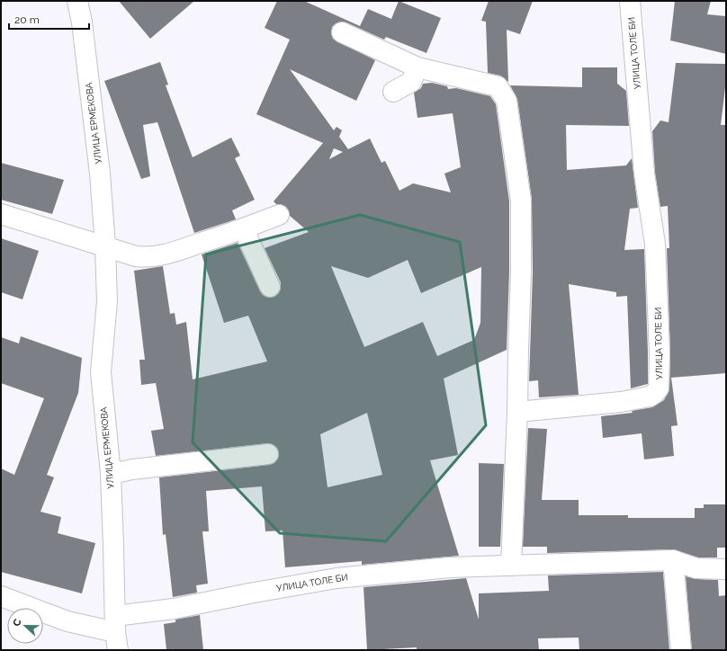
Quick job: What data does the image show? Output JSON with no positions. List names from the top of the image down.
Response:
{
  "streets": {
    "street": ["УЛИЦА ТОЛЕ БИ", "УЛИЦА ЕРМЕКОВА"]
  },
  "crossings": [
    ["УЛИЦА ТОЛЕ БИ", "УЛИЦА ЕРМЕКОВА"]
  ],
  "scale_bar": "20 m",
  "north": "left"
}
